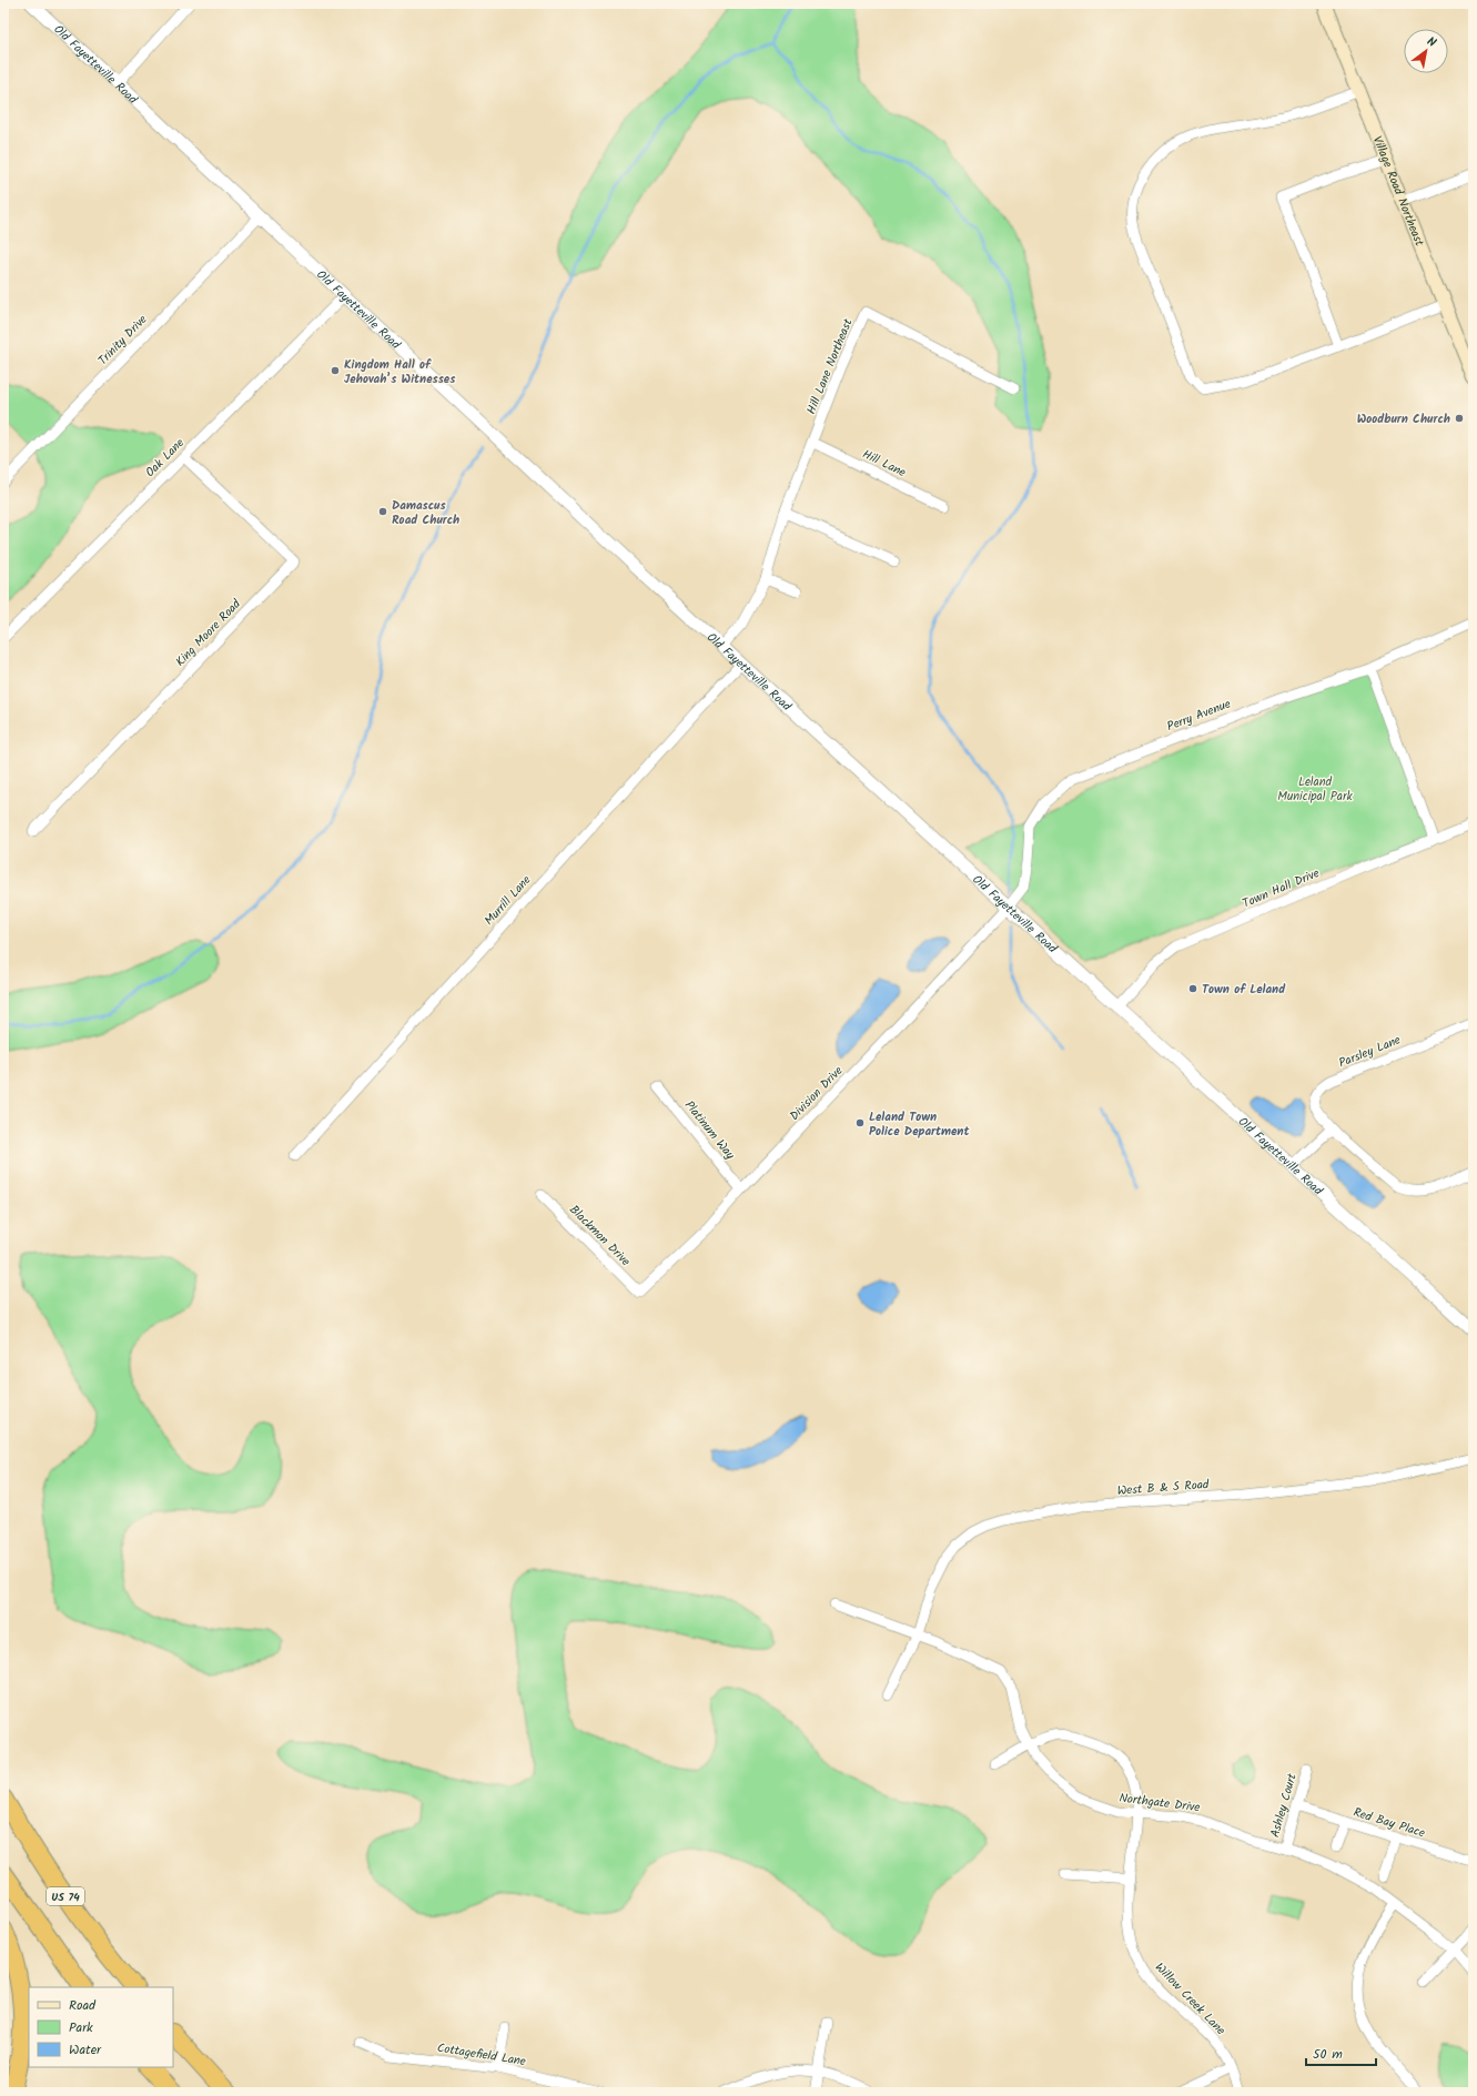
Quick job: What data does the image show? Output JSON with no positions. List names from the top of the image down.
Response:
{
  "streets": {
    "highway": ["US 74"],
    "main road": ["Village Road Northeast"],
    "street": [
      "Old Fayetteville Road",
      "Trinity Drive",
      "Hill Lane Northeast",
      "Oak Lane",
      "Hill Lane",
      "King Moore Road",
      "Perry Avenue",
      "Town Hall Drive",
      "Murrill Lane",
      "Parsley Lane",
      "Division Drive",
      "Platinum Way",
      "Blackmon Drive",
      "West B & S Road",
      "Northgate Drive",
      "Ashley Court",
      "Red Bay Place",
      "Willow Creek Lane",
      "Cottagefield Lane"
    ]
  },
  "crossings": [
    ["Old Fayetteville Road", "Trinity Drive"],
    ["Old Fayetteville Road", "Oak Lane"],
    ["Old Fayetteville Road", "Perry Avenue"],
    ["Old Fayetteville Road", "Town Hall Drive"],
    ["Old Fayetteville Road", "Murrill Lane"],
    ["Old Fayetteville Road", "Division Drive"],
    ["Hill Lane Northeast", "Hill Lane"],
    ["Oak Lane", "King Moore Road"],
    ["Perry Avenue", "Division Drive"],
    ["Division Drive", "Platinum Way"],
    ["Division Drive", "Blackmon Drive"],
    ["West B & S Road", "Northgate Drive"],
    ["Northgate Drive", "Ashley Court"],
    ["Northgate Drive", "Willow Creek Lane"],
    ["Ashley Court", "Red Bay Place"]
  ],
  "parks": ["Leland Municipal Park"],
  "places": [
    "Kingdom Hall of Jehovah’s Witnesses",
    "Woodburn Church",
    "Damascus Road Church",
    "Town of Leland",
    "Leland Town Police Department"
  ],
  "legend": ["Road", "Park", "Water"],
  "scale_bar": "50 m",
  "north": "top right"
}
